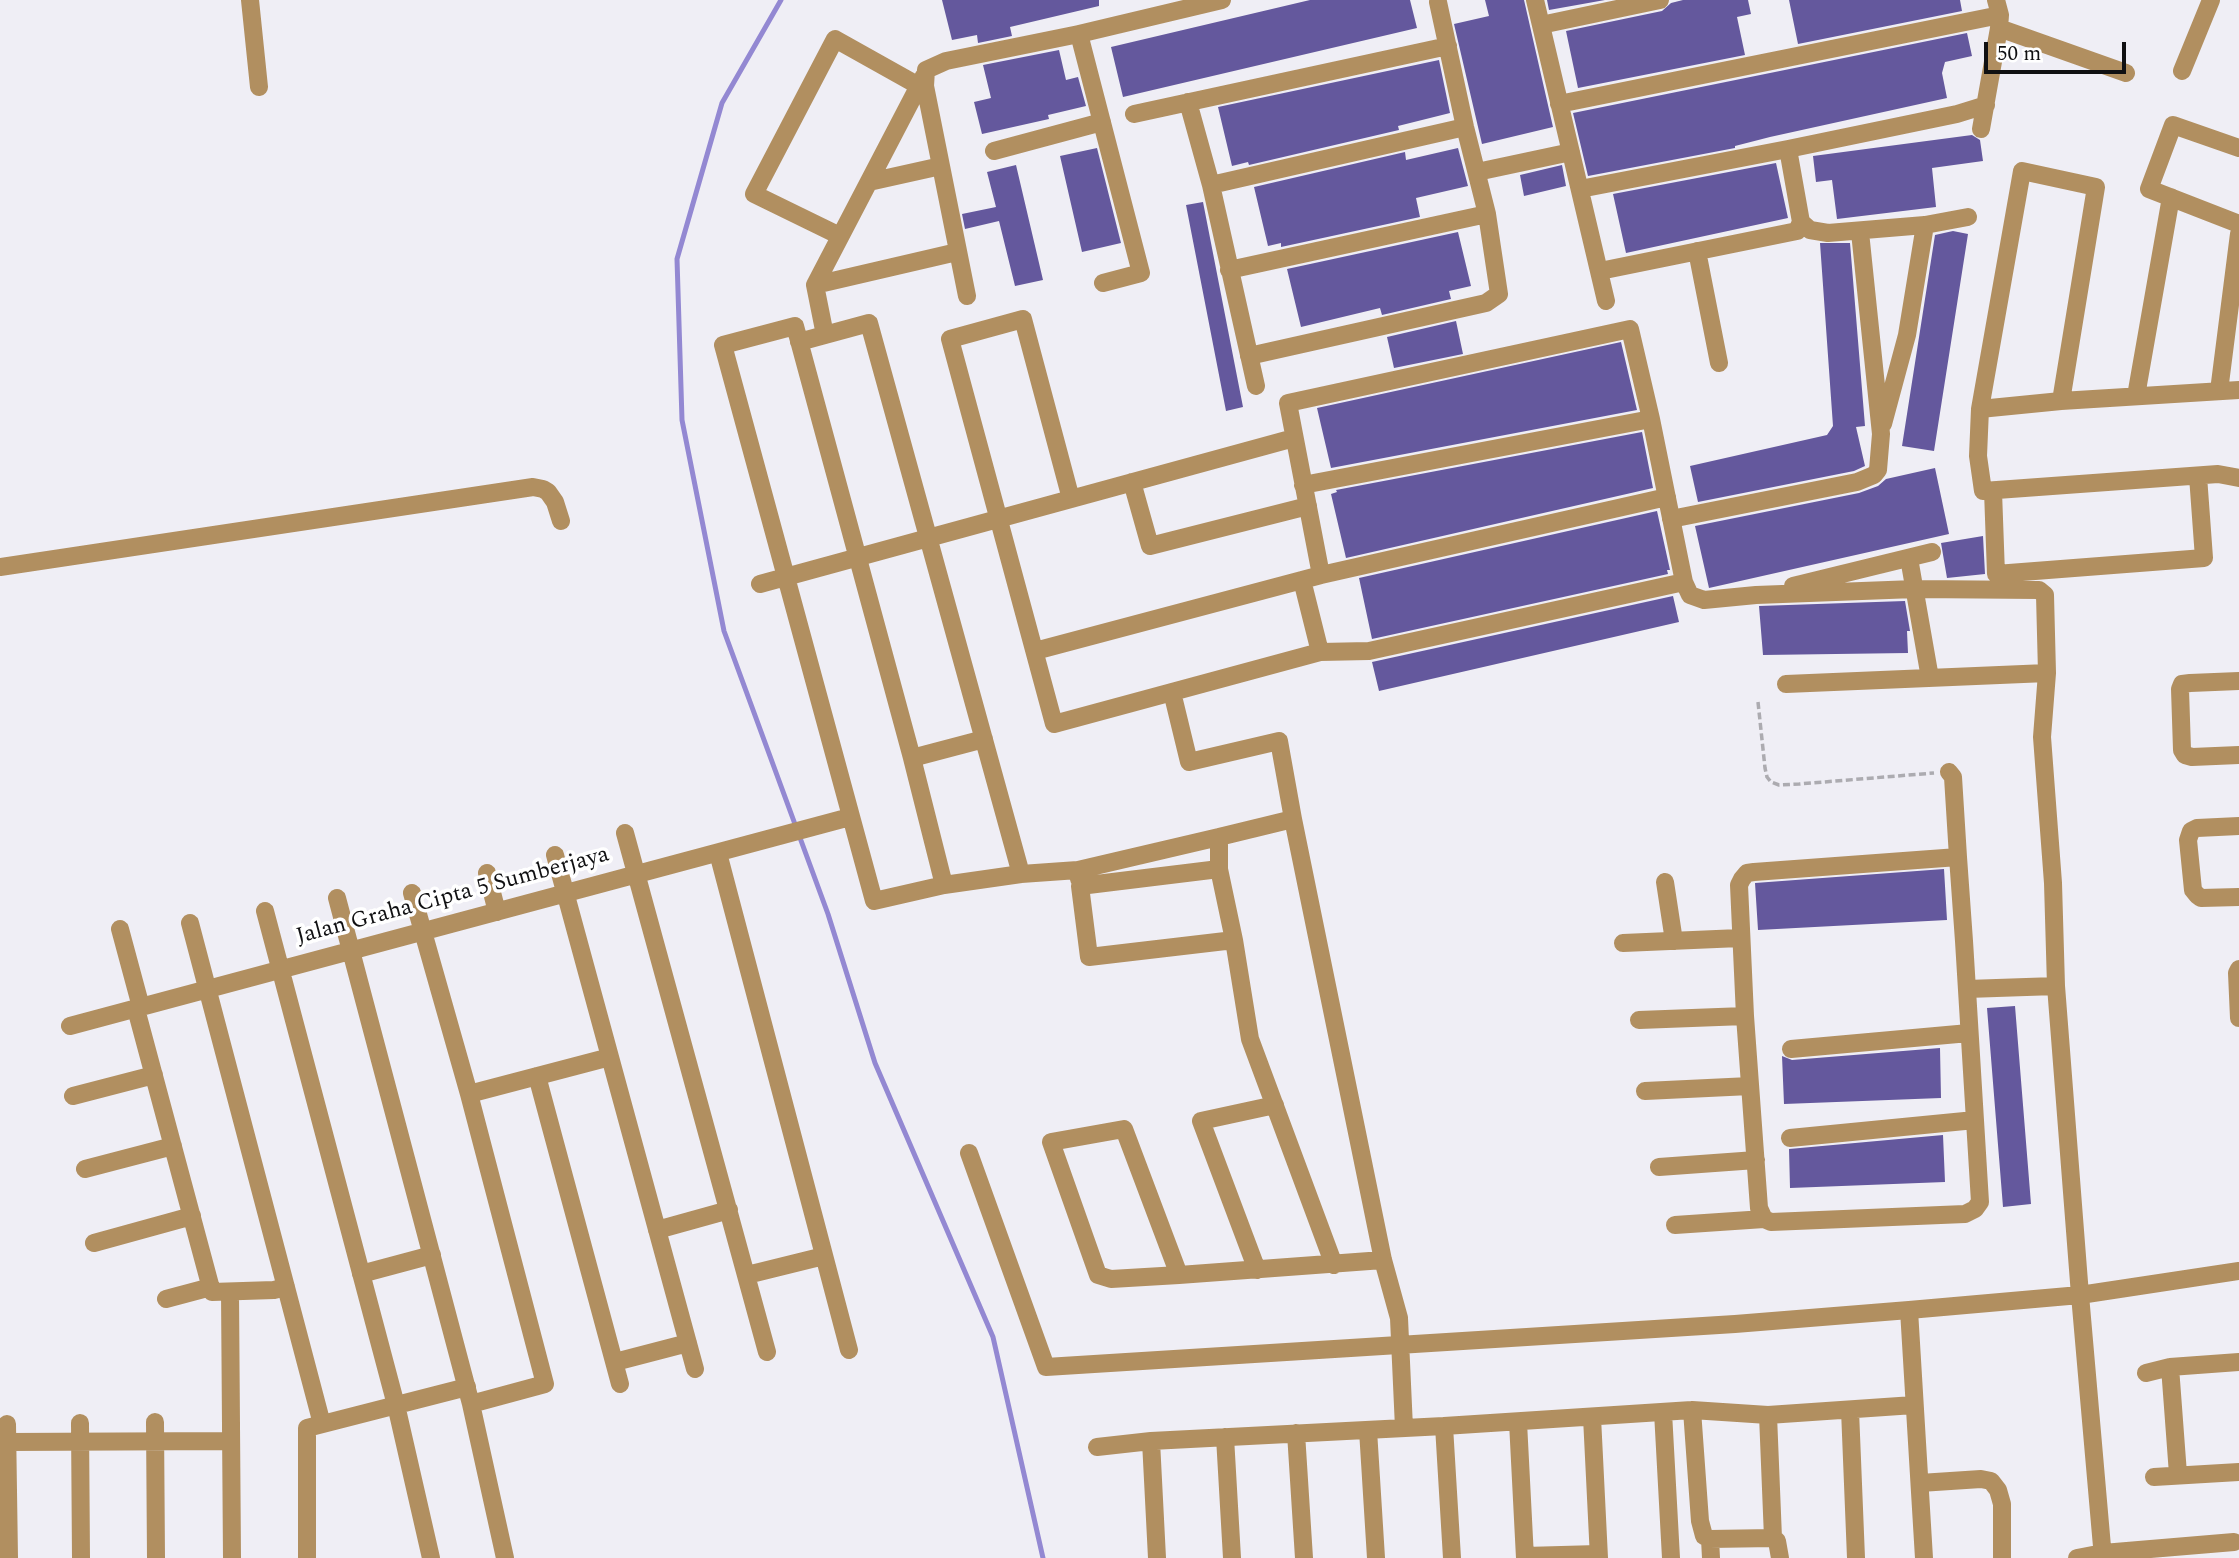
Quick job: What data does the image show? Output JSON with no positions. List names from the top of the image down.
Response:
{
  "streets": {
    "street": ["Jalan Graha Cipta 5 Sumberjaya"]
  },
  "scale_bar": "50 m"
}
